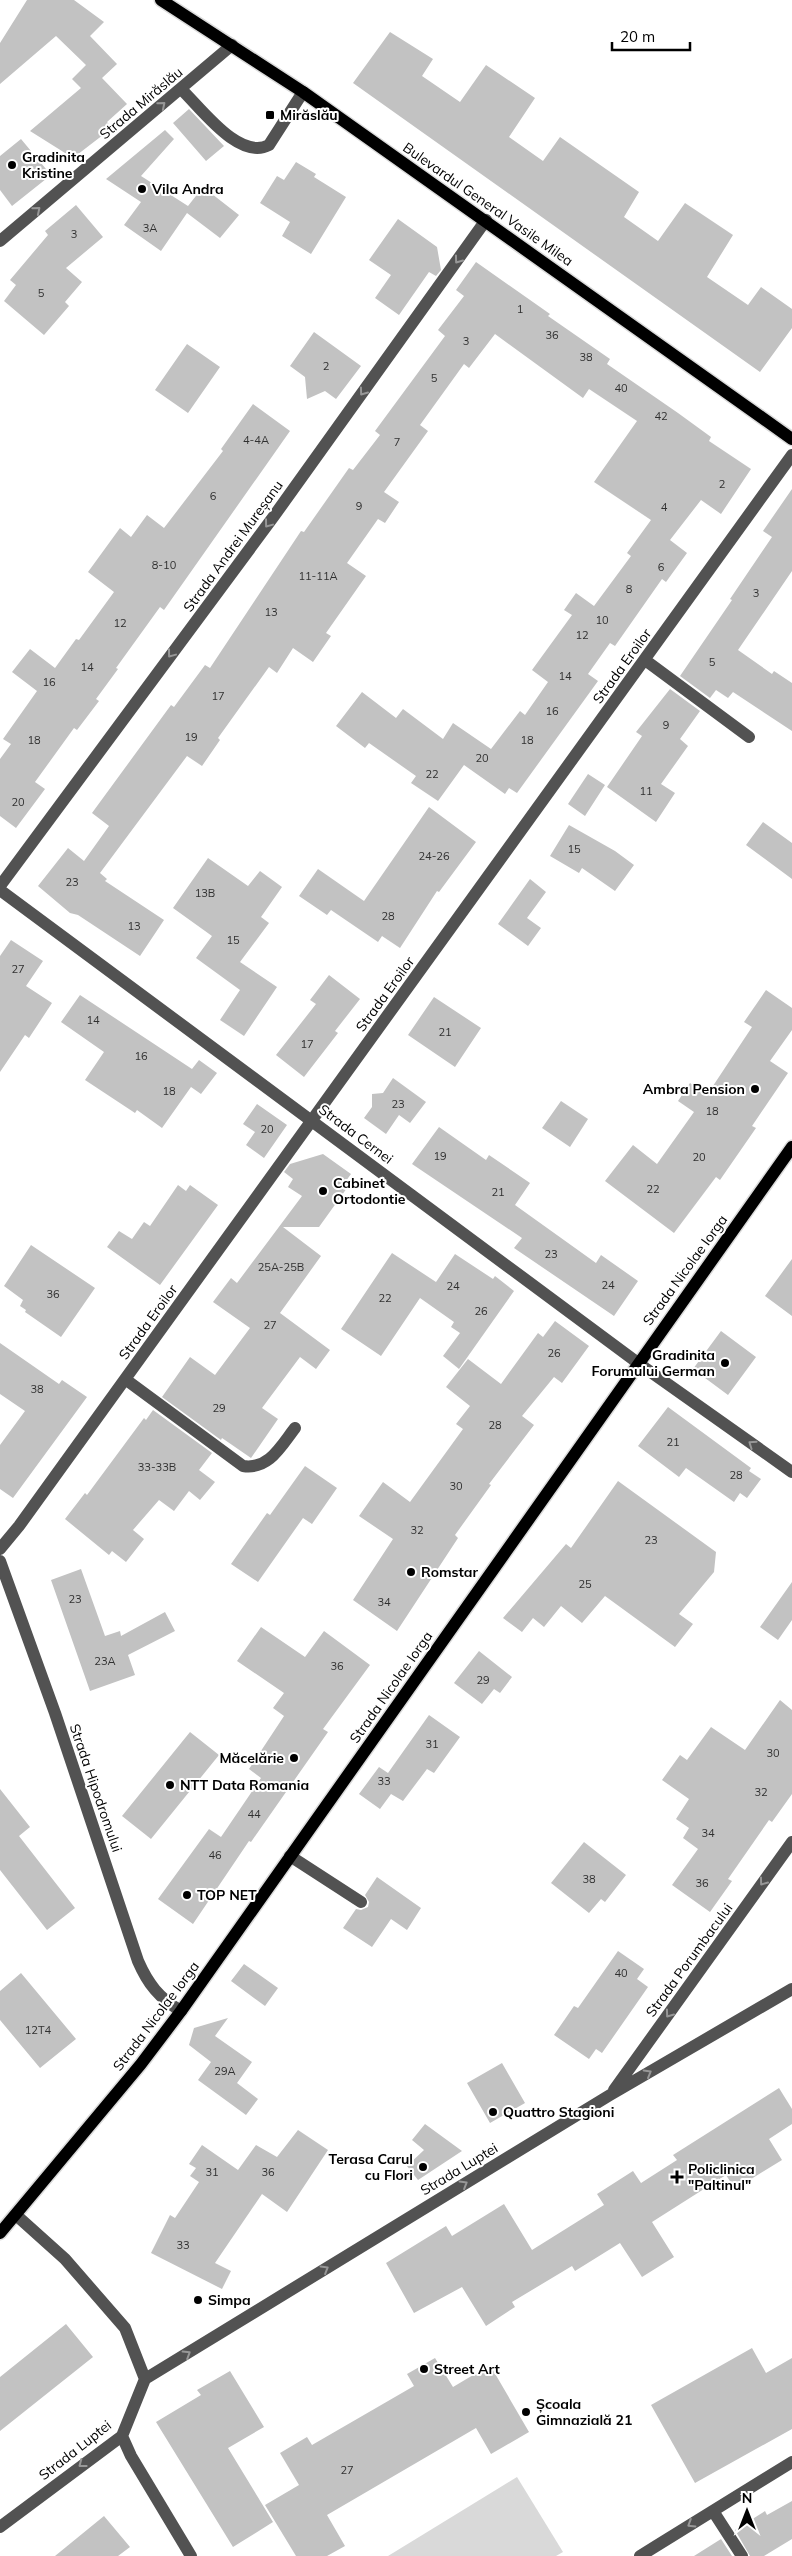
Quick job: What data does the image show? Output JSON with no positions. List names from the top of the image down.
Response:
{
  "streets": {
    "main road": ["Bulevardul General Vasile Milea", "Strada Nicolae Iorga"],
    "street": [
      "Strada Mirăslău",
      "Strada Andrei Mureșanu",
      "Strada Eroilor",
      "Strada Cernei",
      "Strada Hipodromului",
      "Strada Porumbacului",
      "Strada Luptei"
    ]
  },
  "crossings": [
    ["Strada Mirăslău", "Bulevardul General Vasile Milea"],
    ["Bulevardul General Vasile Milea", "Strada Andrei Mureșanu"],
    ["Strada Eroilor", "Strada Cernei"],
    ["Strada Cernei", "Strada Nicolae Iorga"],
    ["Strada Nicolae Iorga", "Strada Hipodromului"],
    ["Strada Porumbacului", "Strada Luptei"]
  ],
  "one_way": ["Strada Mirăslău", "Strada Andrei Mureșanu", "Strada Porumbacului"],
  "places": {
    "transit": ["Mirăslău"],
    "other": [
      "Gradinita Kristine",
      "Vila Andra",
      "Ambra Pension",
      "Cabinet Ortodontie",
      "Gradinita Forumului German",
      "Romstar",
      "Măcelărie",
      "NTT Data Romania",
      "TOP NET",
      "Quattro Stagioni",
      "Terasa Carul cu Flori",
      "Simpa",
      "Street Art",
      "Școala Gimnazială 21"
    ],
    "health": ["Policlinica \"Paltinul\""]
  },
  "house_numbers": [
    "3A",
    "3",
    "5",
    "1",
    "36",
    "3",
    "38",
    "2",
    "5",
    "40",
    "42",
    "4-4A",
    "7",
    "2",
    "6",
    "9",
    "4",
    "8-10",
    "6",
    "11-11A",
    "8",
    "3",
    "13",
    "10",
    "12",
    "12",
    "5",
    "14",
    "14",
    "16",
    "17",
    "16",
    "9",
    "19",
    "18",
    "18",
    "20",
    "22",
    "11",
    "20",
    "15",
    "24-26",
    "23",
    "13B",
    "28",
    "13",
    "15",
    "27",
    "14",
    "21",
    "17",
    "16",
    "18",
    "23",
    "18",
    "20",
    "19",
    "20",
    "22",
    "21",
    "23",
    "25A-25B",
    "24",
    "24",
    "36",
    "22",
    "26",
    "27",
    "26",
    "38",
    "29",
    "28",
    "21",
    "33-33B",
    "28",
    "30",
    "32",
    "23",
    "25",
    "23",
    "34",
    "23A",
    "36",
    "29",
    "31",
    "30",
    "33",
    "32",
    "44",
    "34",
    "46",
    "38",
    "36",
    "40",
    "12T4",
    "29A",
    "31",
    "36",
    "33",
    "27"
  ],
  "scale_bar": "20 m",
  "north": "top"
}
